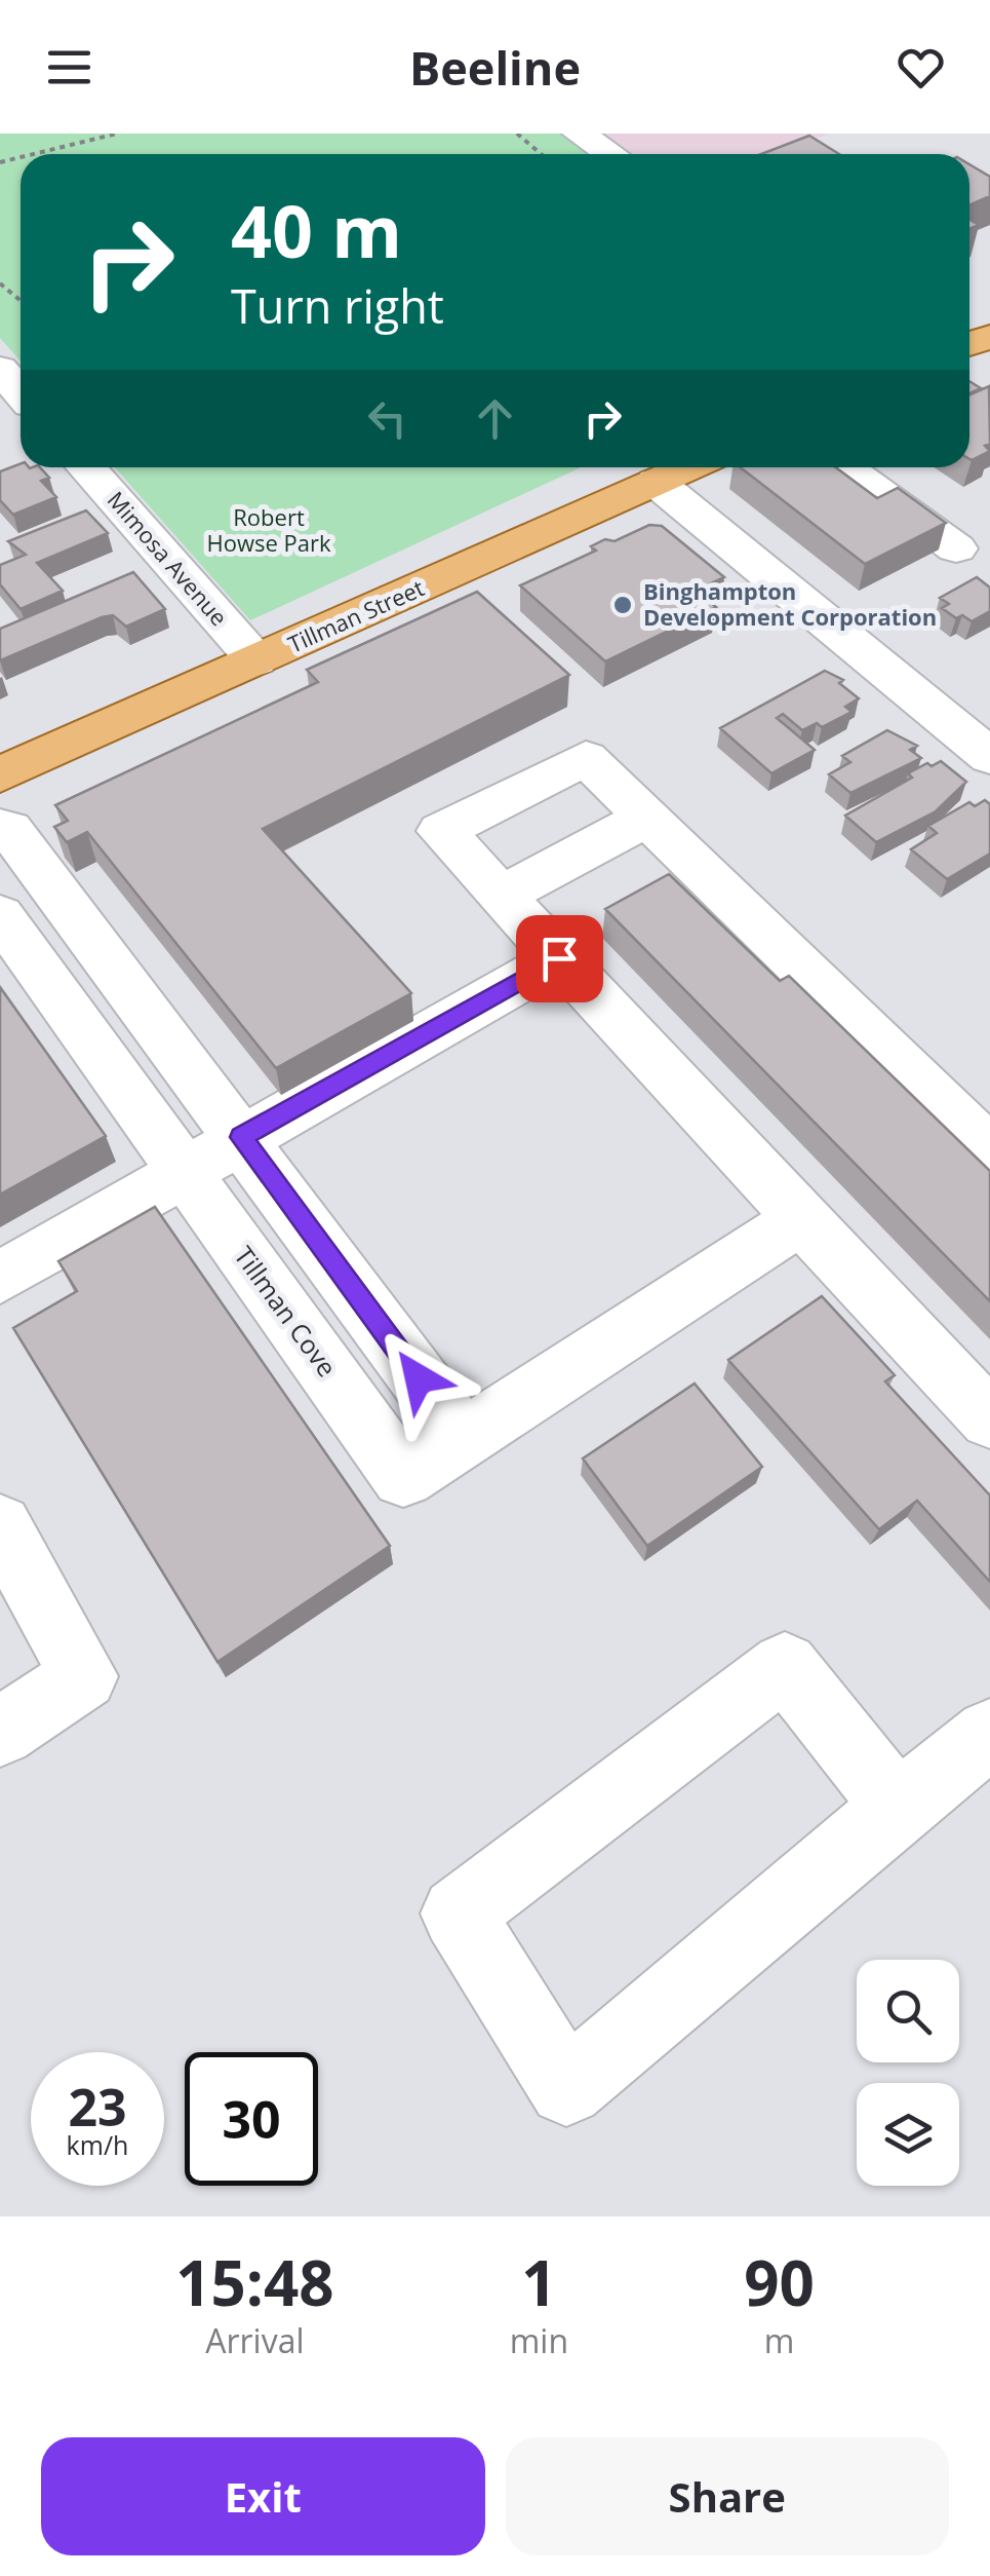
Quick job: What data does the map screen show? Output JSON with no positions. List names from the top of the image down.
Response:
{
  "streets": {
    "main road": ["Tillman Street"],
    "street": ["Mimosa Avenue", "Tillman Cove"]
  },
  "crossings": [
    ["Mimosa Avenue", "Tillman Street"]
  ],
  "parks": ["Robert Howse Park"],
  "places": ["Binghampton Development Corporation"],
  "page": {
    "header": "Beeline",
    "turn": ["40 m", "Turn right"],
    "speed": "23 km/h",
    "limit": "30",
    "eta": [
      "15:48",
      "Arrival",
      "1",
      "min",
      "90",
      "m"
    ],
    "buttons": ["Exit", "Share"]
  }
}
